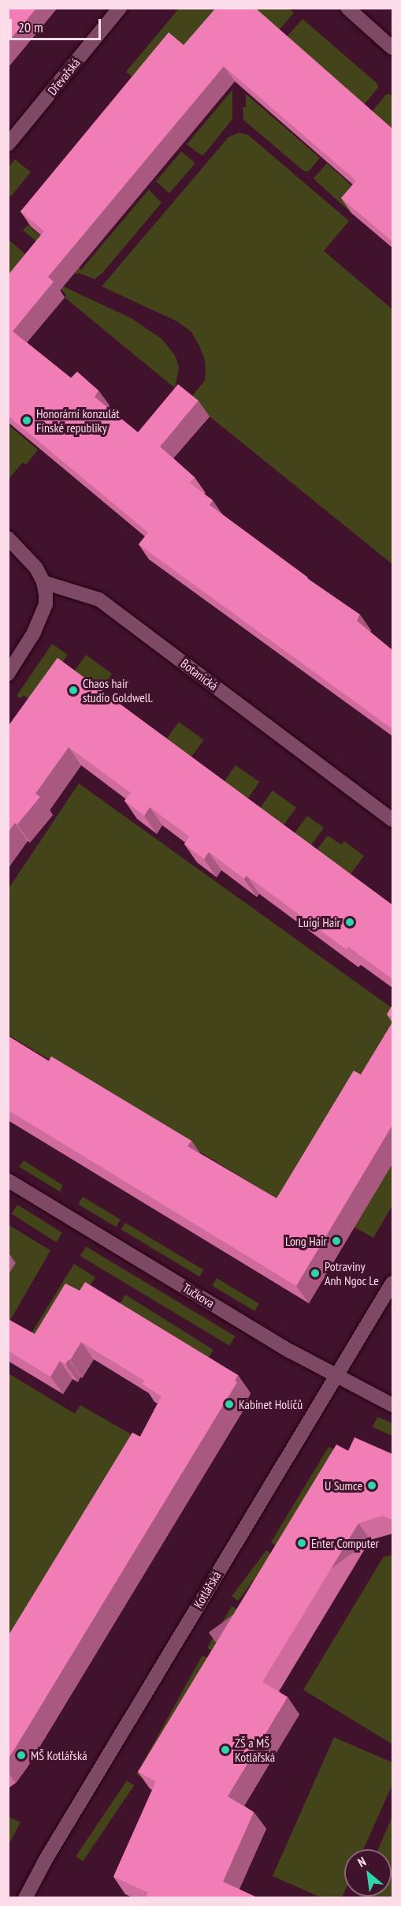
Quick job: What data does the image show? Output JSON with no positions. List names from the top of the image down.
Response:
{
  "streets": {
    "street": [
      "Dřevařská",
      "Botanická",
      "Tučkova",
      "Kotlářská"
    ]
  },
  "crossings": [
    ["Tučkova", "Kotlářská"]
  ],
  "places": [
    "Honorární konzulát Finské republiky",
    "Chaos hair studio Goldwell.",
    "Luigi Hair",
    "Long Hair",
    "Potraviny Anh Ngoc Le",
    "Kabinet Holičů",
    "U Sumce",
    "Enter Computer",
    "ZŠ a MŠ Kotlářská",
    "MŠ Kotlářská"
  ],
  "scale_bar": "20 m",
  "north": "top left"
}
